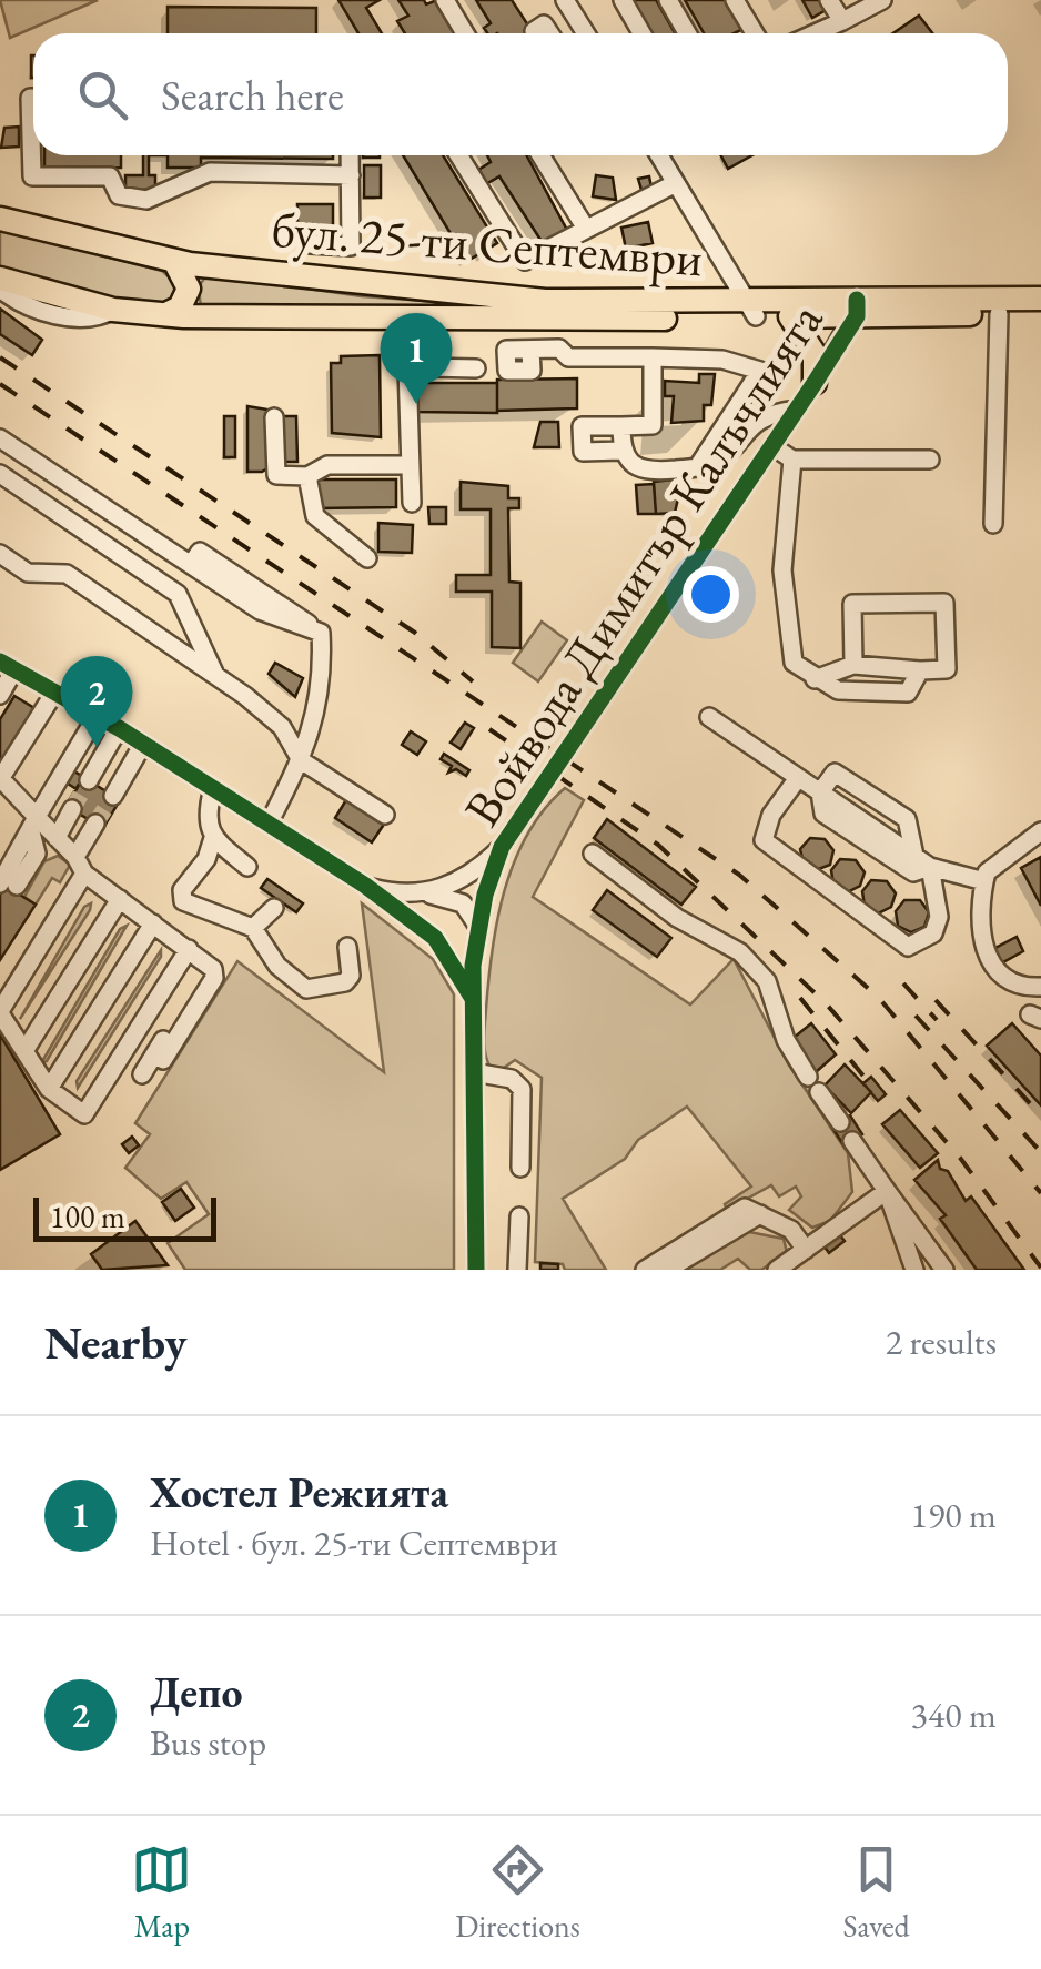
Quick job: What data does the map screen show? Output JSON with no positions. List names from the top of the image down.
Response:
{
  "streets": {
    "main road": ["бул. 25-ти Септември"],
    "street": ["Войвода Димитър Калъчлията"]
  },
  "crossings": [
    ["бул. 25-ти Септември", "Войвода Димитър Калъчлията"]
  ],
  "scale_bar": "100 m",
  "page": {
    "search": "Search here",
    "pins": ["1", "2"],
    "scale": "100 m",
    "heading": ["Nearby", "2 results"],
    "list": [
      {
        "mark": "1",
        "name": "Хостел Режията",
        "note": "Hotel · бул. 25-ти Септември",
        "value": "190 m"
      },
      {
        "mark": "2",
        "name": "Депо",
        "note": "Bus stop",
        "value": "340 m"
      }
    ],
    "nav": ["Map", "Directions", "Saved"]
  }
}
